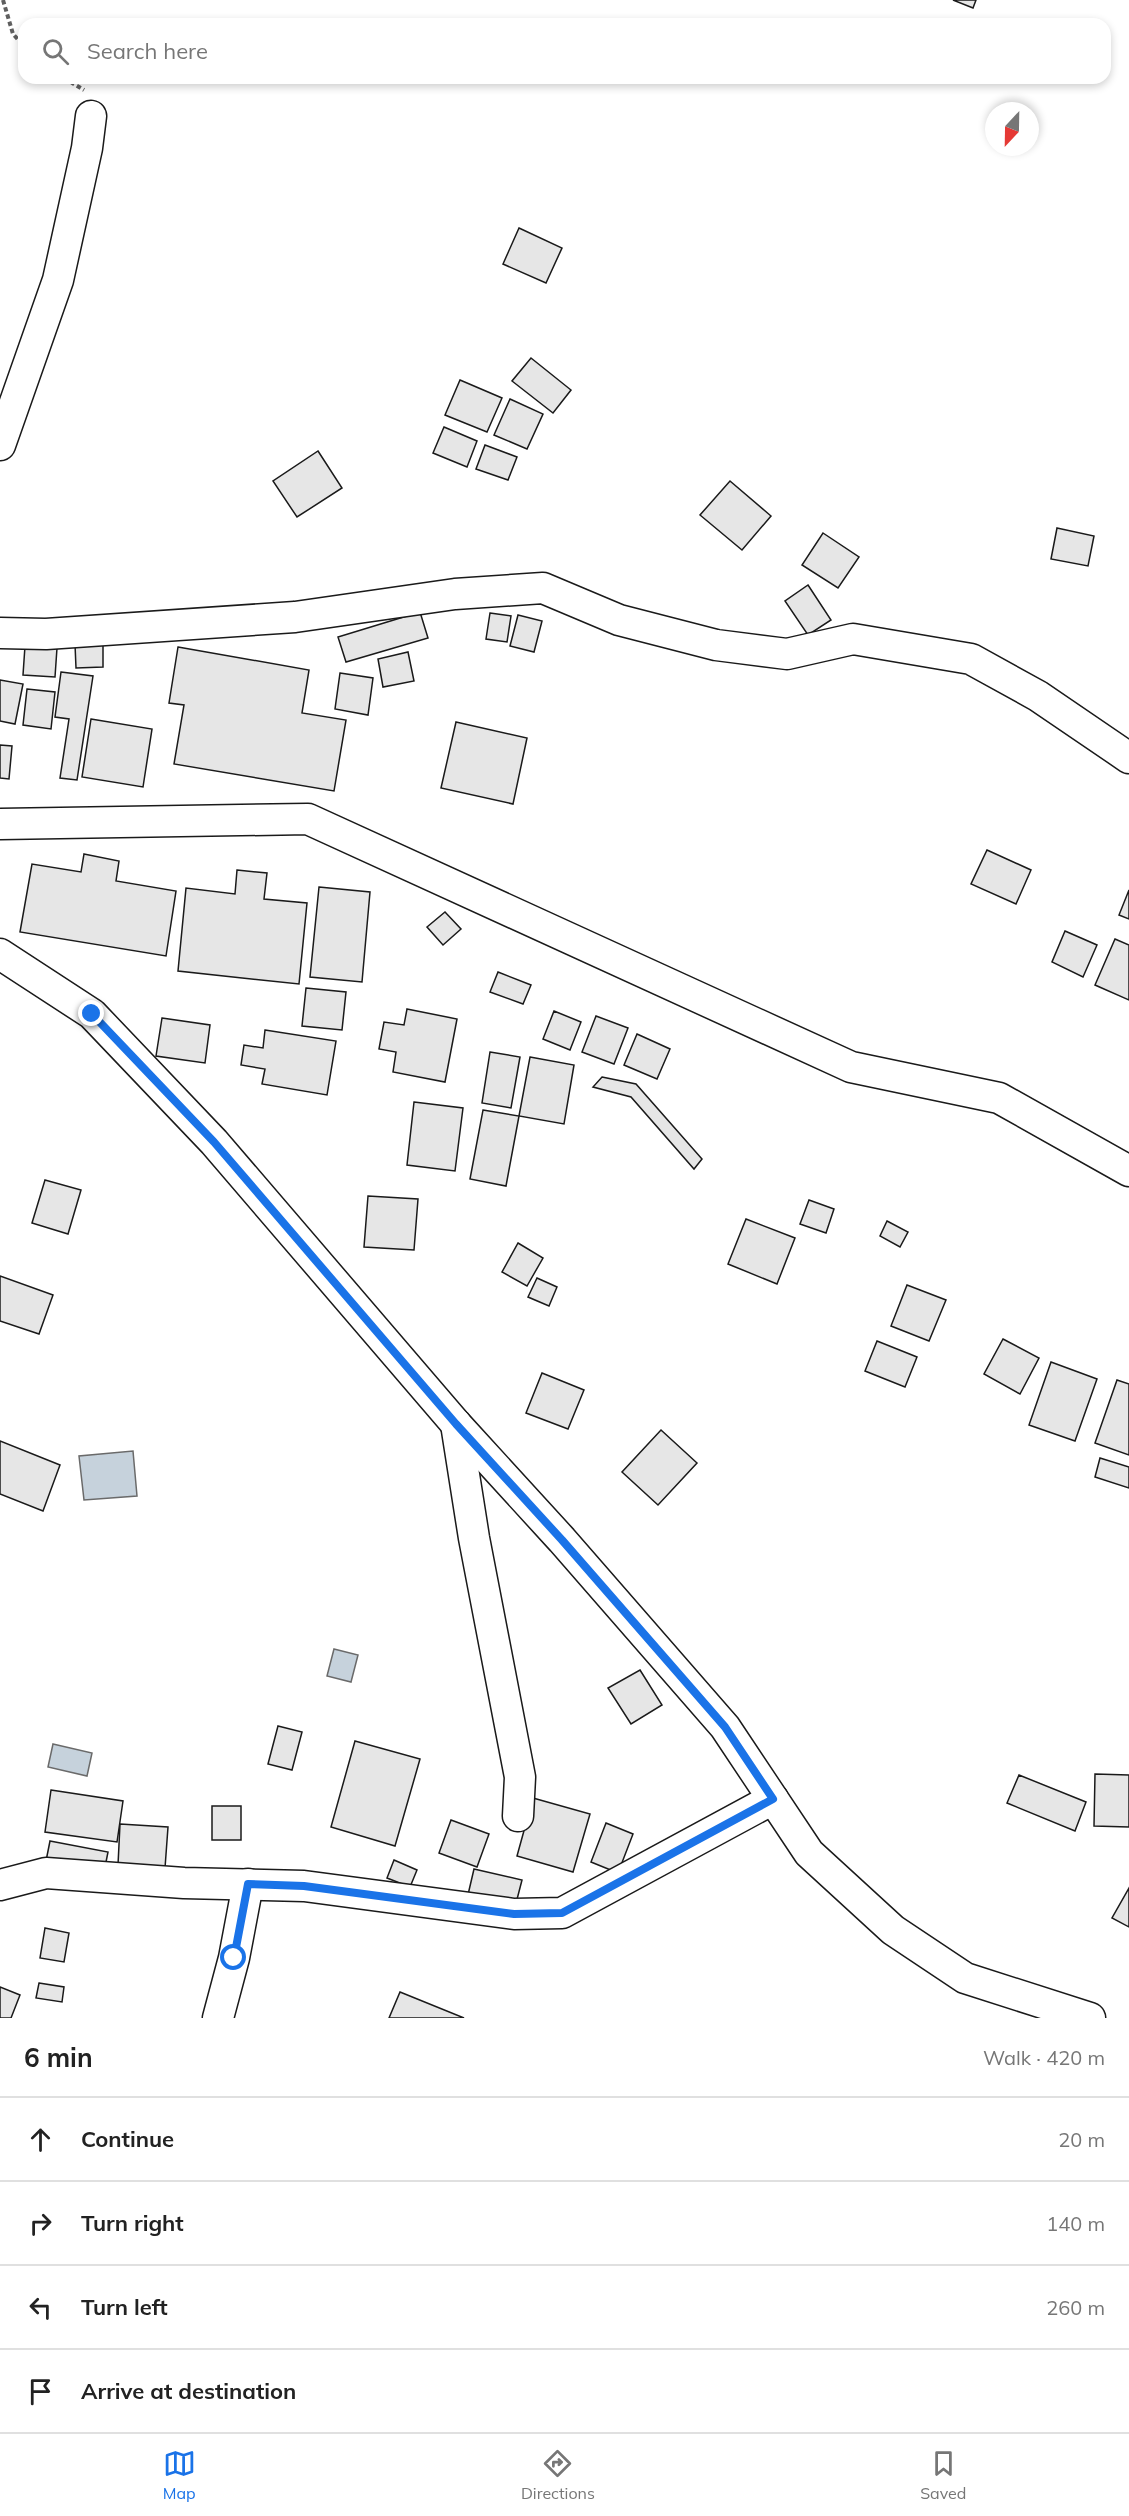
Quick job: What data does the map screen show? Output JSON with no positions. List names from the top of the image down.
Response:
{
  "north": "bottom",
  "page": {
    "search": "Search here",
    "heading": ["6 min", "Walk · 420 m"],
    "list": [
      ["Continue", "20 m"],
      ["Turn right", "140 m"],
      ["Turn left", "260 m"],
      "Arrive at destination"
    ],
    "nav": ["Map", "Directions", "Saved"]
  }
}
